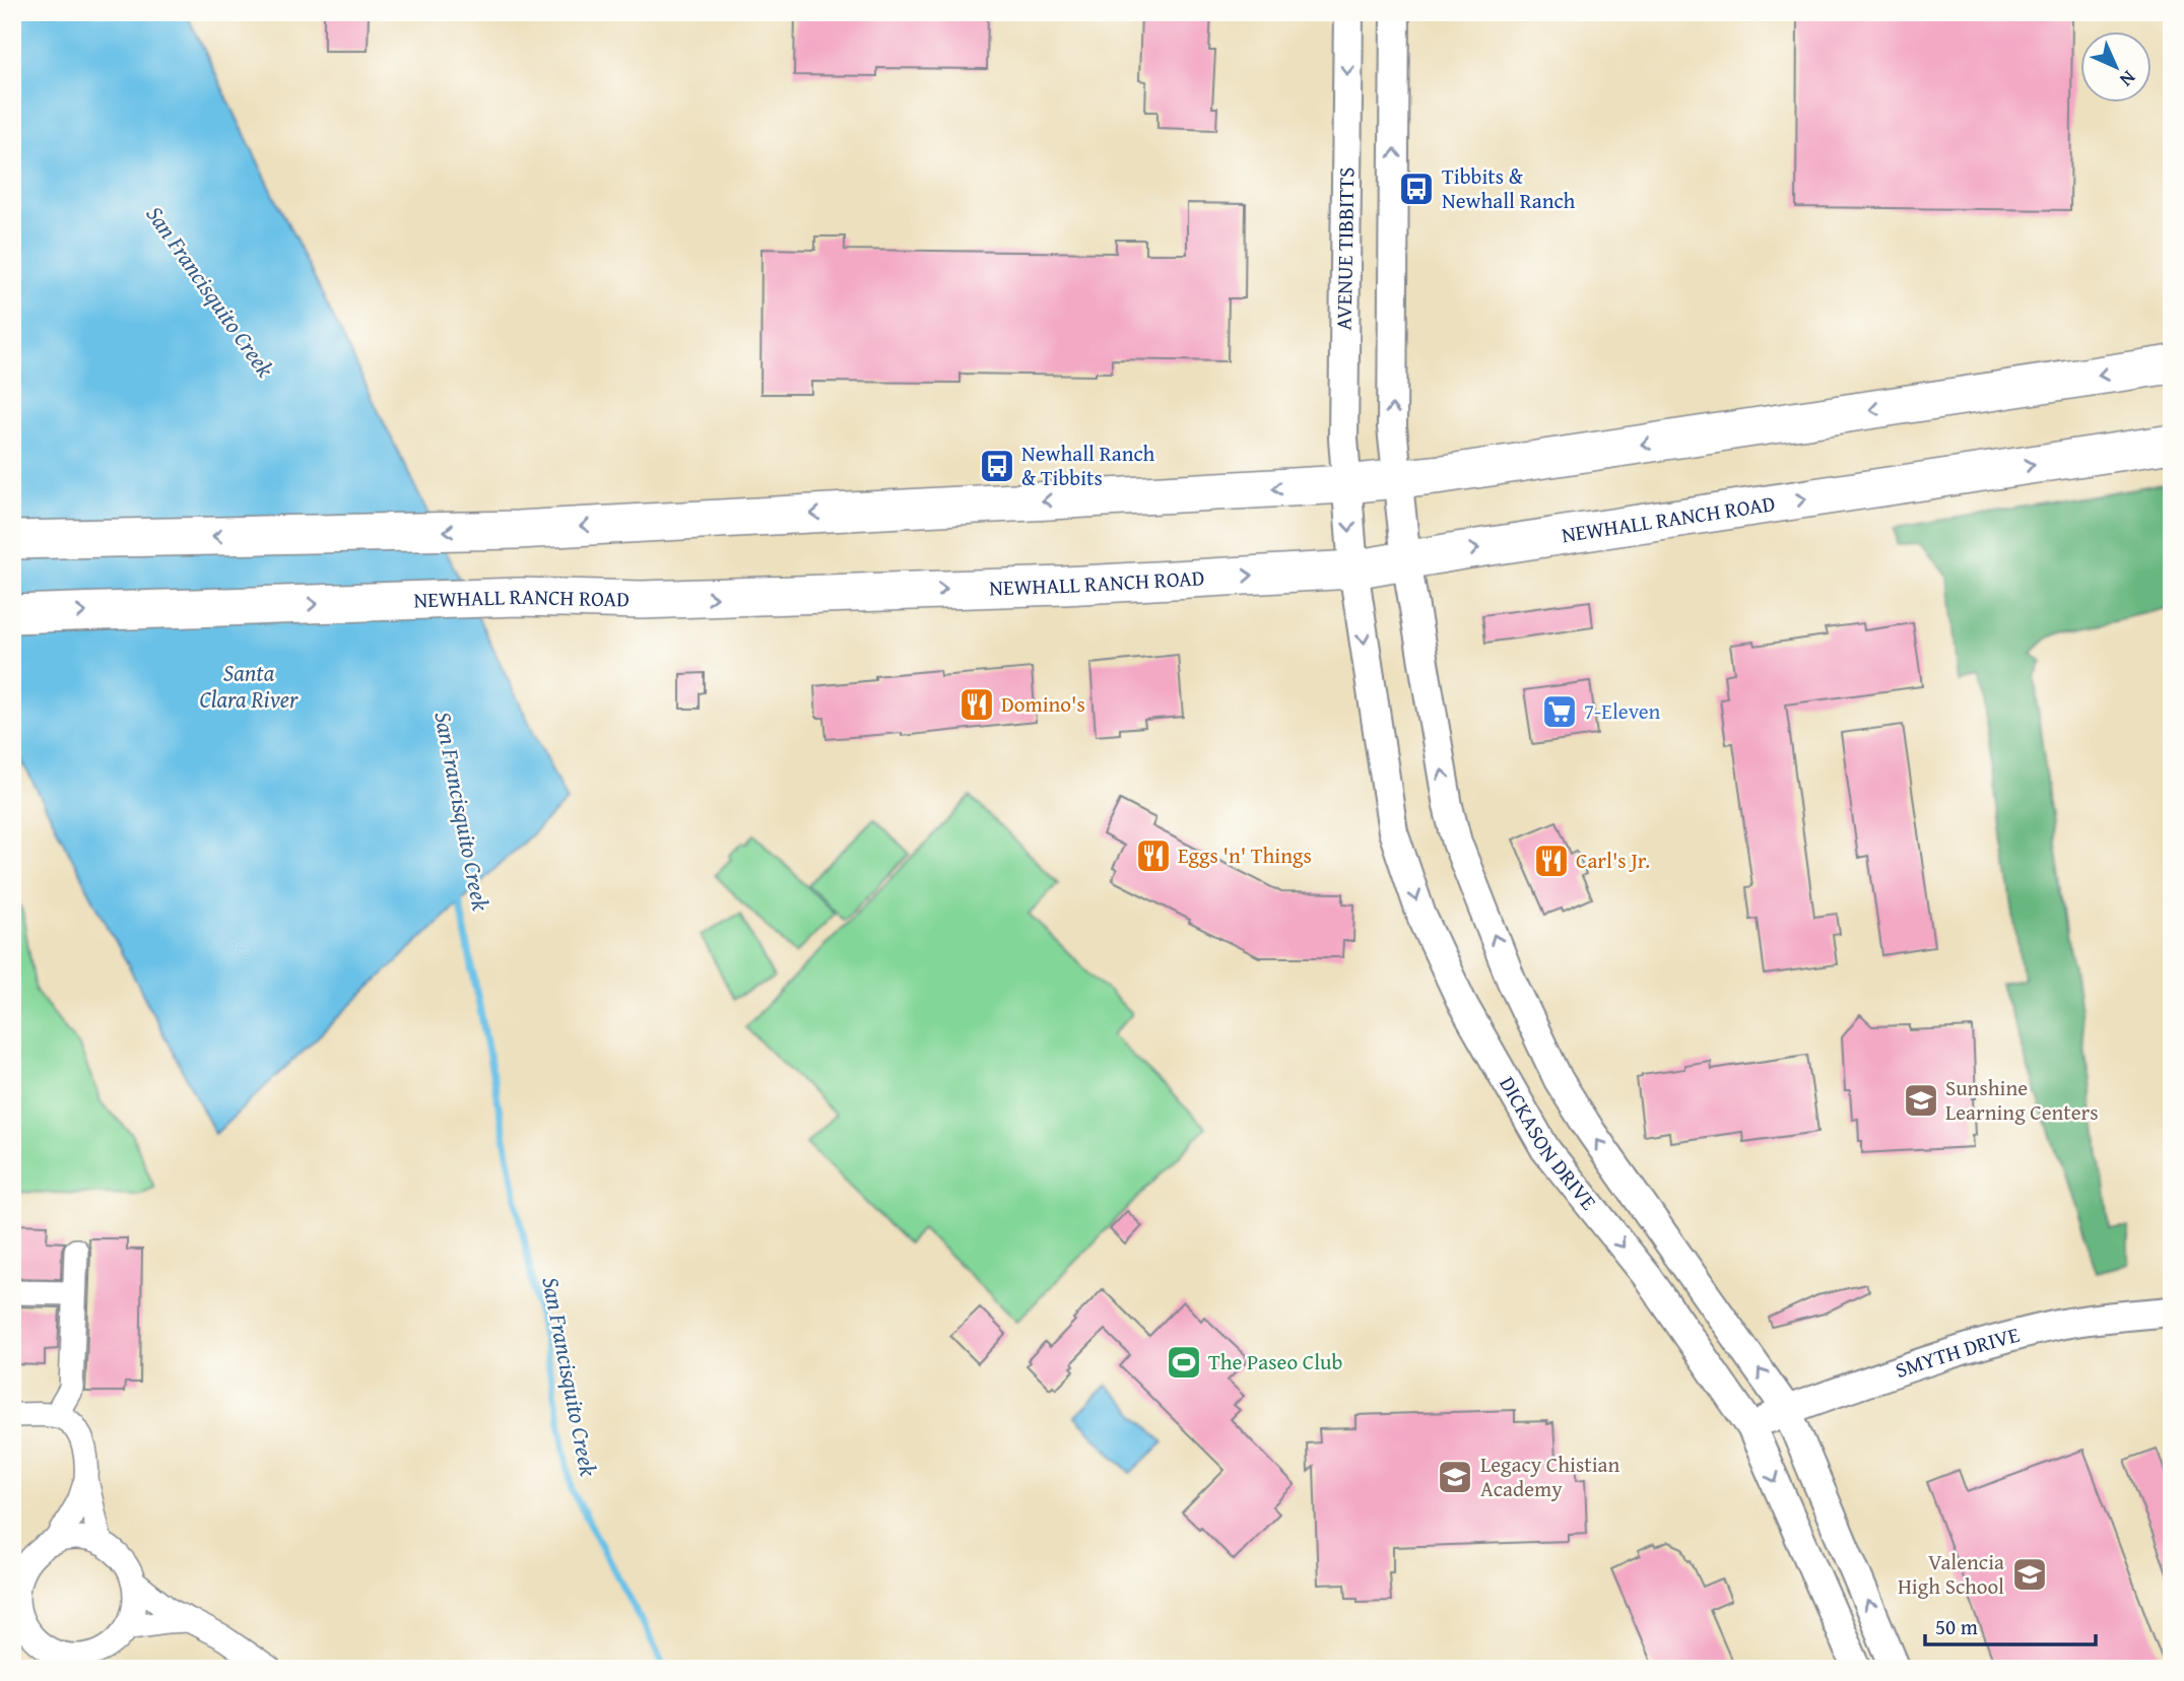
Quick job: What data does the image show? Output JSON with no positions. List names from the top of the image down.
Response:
{
  "streets": {
    "main road": ["NEWHALL RANCH ROAD"],
    "street": ["AVENUE TIBBITTS", "DICKASON DRIVE", "SMYTH DRIVE"]
  },
  "crossings": [
    ["AVENUE TIBBITTS", "NEWHALL RANCH ROAD"],
    ["AVENUE TIBBITTS", "DICKASON DRIVE"],
    ["NEWHALL RANCH ROAD", "DICKASON DRIVE"],
    ["DICKASON DRIVE", "SMYTH DRIVE"]
  ],
  "water": ["San Francisquito Creek", "Santa Clara River"],
  "places": {
    "bus stop": ["Tibbits & Newhall Ranch", "Newhall Ranch & Tibbits"],
    "restaurant": ["Domino's", "Eggs 'n' Things", "Carl's Jr."],
    "supermarket": ["7-Eleven"],
    "school or university": ["Sunshine Learning Centers", "Legacy Chistian Academy", "Valencia High School"],
    "sports": ["The Paseo Club"]
  },
  "scale_bar": "50 m",
  "north": "bottom right"
}
